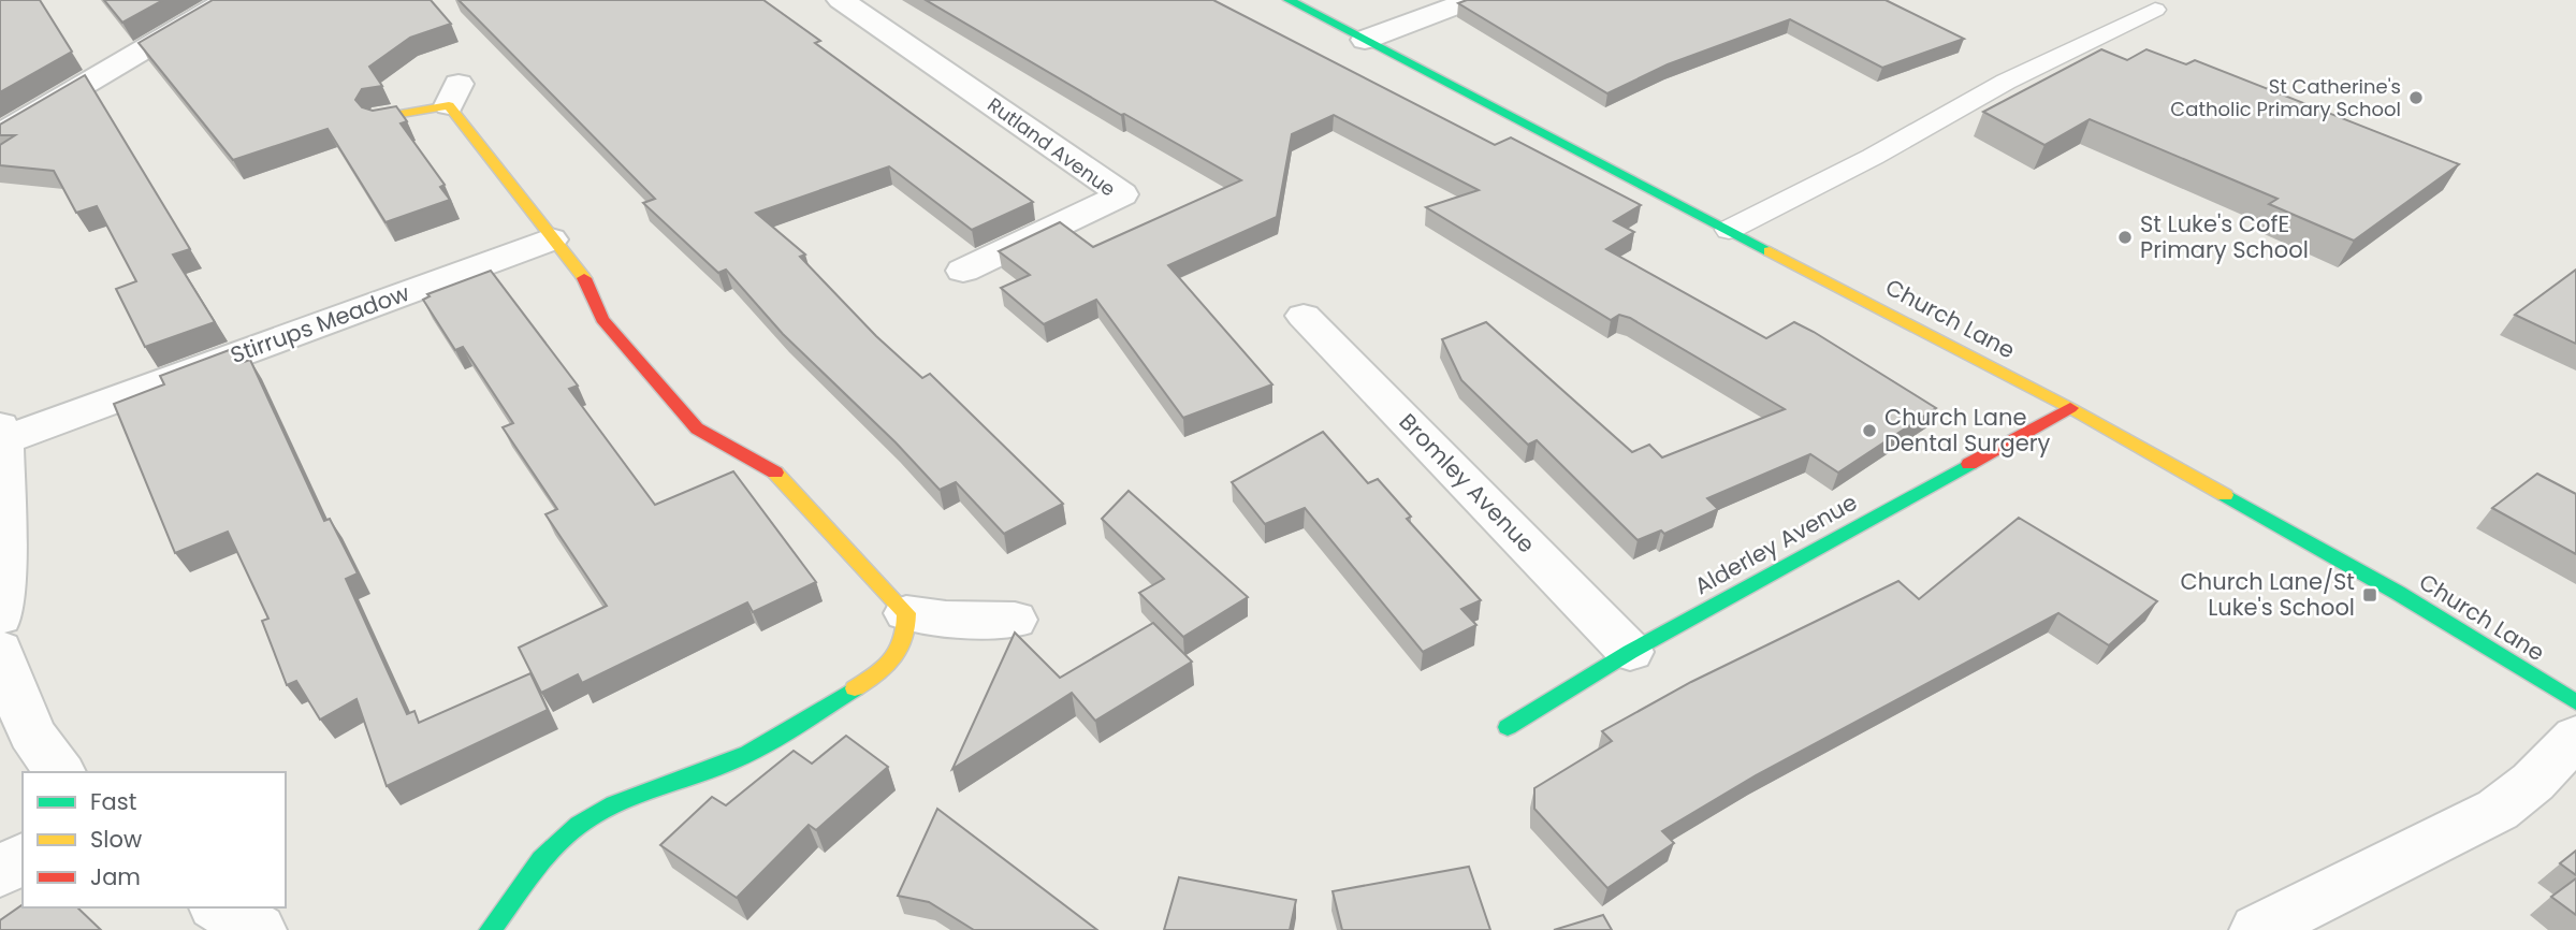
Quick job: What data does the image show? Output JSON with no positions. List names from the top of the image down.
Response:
{
  "streets": {
    "street": [
      "Rutland Avenue",
      "Church Lane",
      "Stirrups Meadow",
      "Bromley Avenue",
      "Alderley Avenue"
    ]
  },
  "crossings": [
    ["Church Lane", "Alderley Avenue"],
    ["Bromley Avenue", "Alderley Avenue"]
  ],
  "places": {
    "other": ["St Catherine's Catholic Primary School", "St Luke's CofE Primary School", "Church Lane Dental Surgery"],
    "transit": ["Church Lane/St Luke's School"]
  },
  "legend": ["Fast", "Slow", "Jam"]
}
